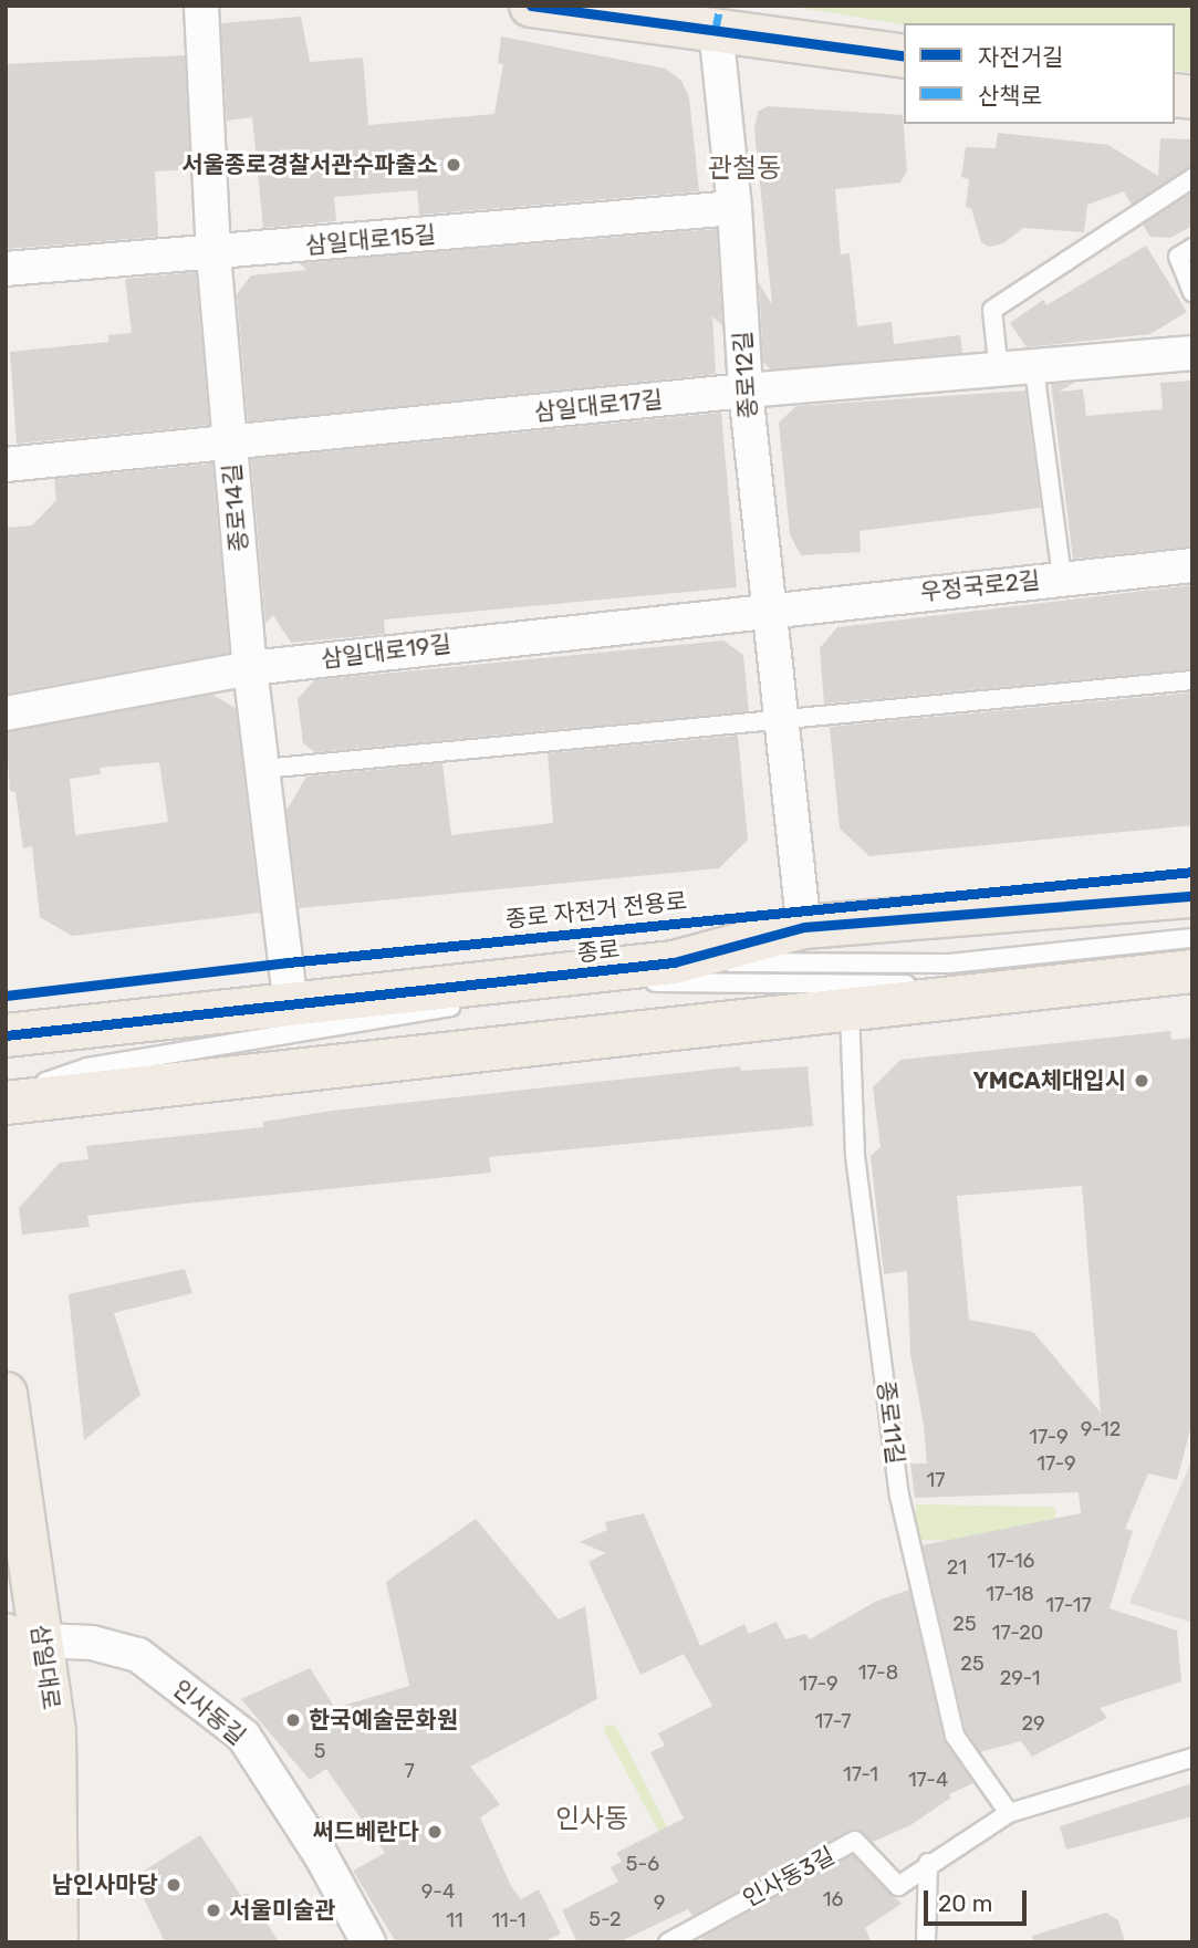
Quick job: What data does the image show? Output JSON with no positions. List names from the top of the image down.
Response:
{
  "streets": {
    "main road": ["종로", "삼일대로"],
    "street": [
      "삼일대로15길",
      "종로12길",
      "삼일대로17길",
      "종로14길",
      "우정국로2길",
      "삼일대로19길",
      "인사동길"
    ],
    "lane": ["종로11길", "인사동3길"],
    "cycle path": ["종로 자전거 전용로"]
  },
  "crossings": [
    ["삼일대로15길", "종로12길"],
    ["삼일대로15길", "종로14길"],
    ["종로12길", "삼일대로17길"],
    ["종로12길", "우정국로2길"],
    ["종로12길", "삼일대로19길"],
    ["종로12길", "종로"],
    ["삼일대로17길", "종로14길"],
    ["종로14길", "삼일대로19길"],
    ["종로14길", "종로"],
    ["우정국로2길", "삼일대로19길"],
    ["종로11길", "인사동3길"],
    ["삼일대로", "인사동길"]
  ],
  "districts": ["관철동", "인사동"],
  "places": [
    "서울종로경찰서관수파출소",
    "YMCA체대입시",
    "한국예술문화원",
    "써드베란다",
    "남인사마당",
    "서울미술관"
  ],
  "house_numbers": [
    "9-12",
    "17-9",
    "17-9",
    "17",
    "17-16",
    "21",
    "17-18",
    "17-17",
    "25",
    "17-20",
    "25",
    "17-8",
    "29-1",
    "17-9",
    "17-7",
    "29",
    "5",
    "7",
    "17-1",
    "17-4",
    "5-6",
    "9-4",
    "16",
    "9",
    "5-2",
    "11",
    "11-1"
  ],
  "legend": ["자전거길", "산책로"],
  "scale_bar": "20 m"
}
